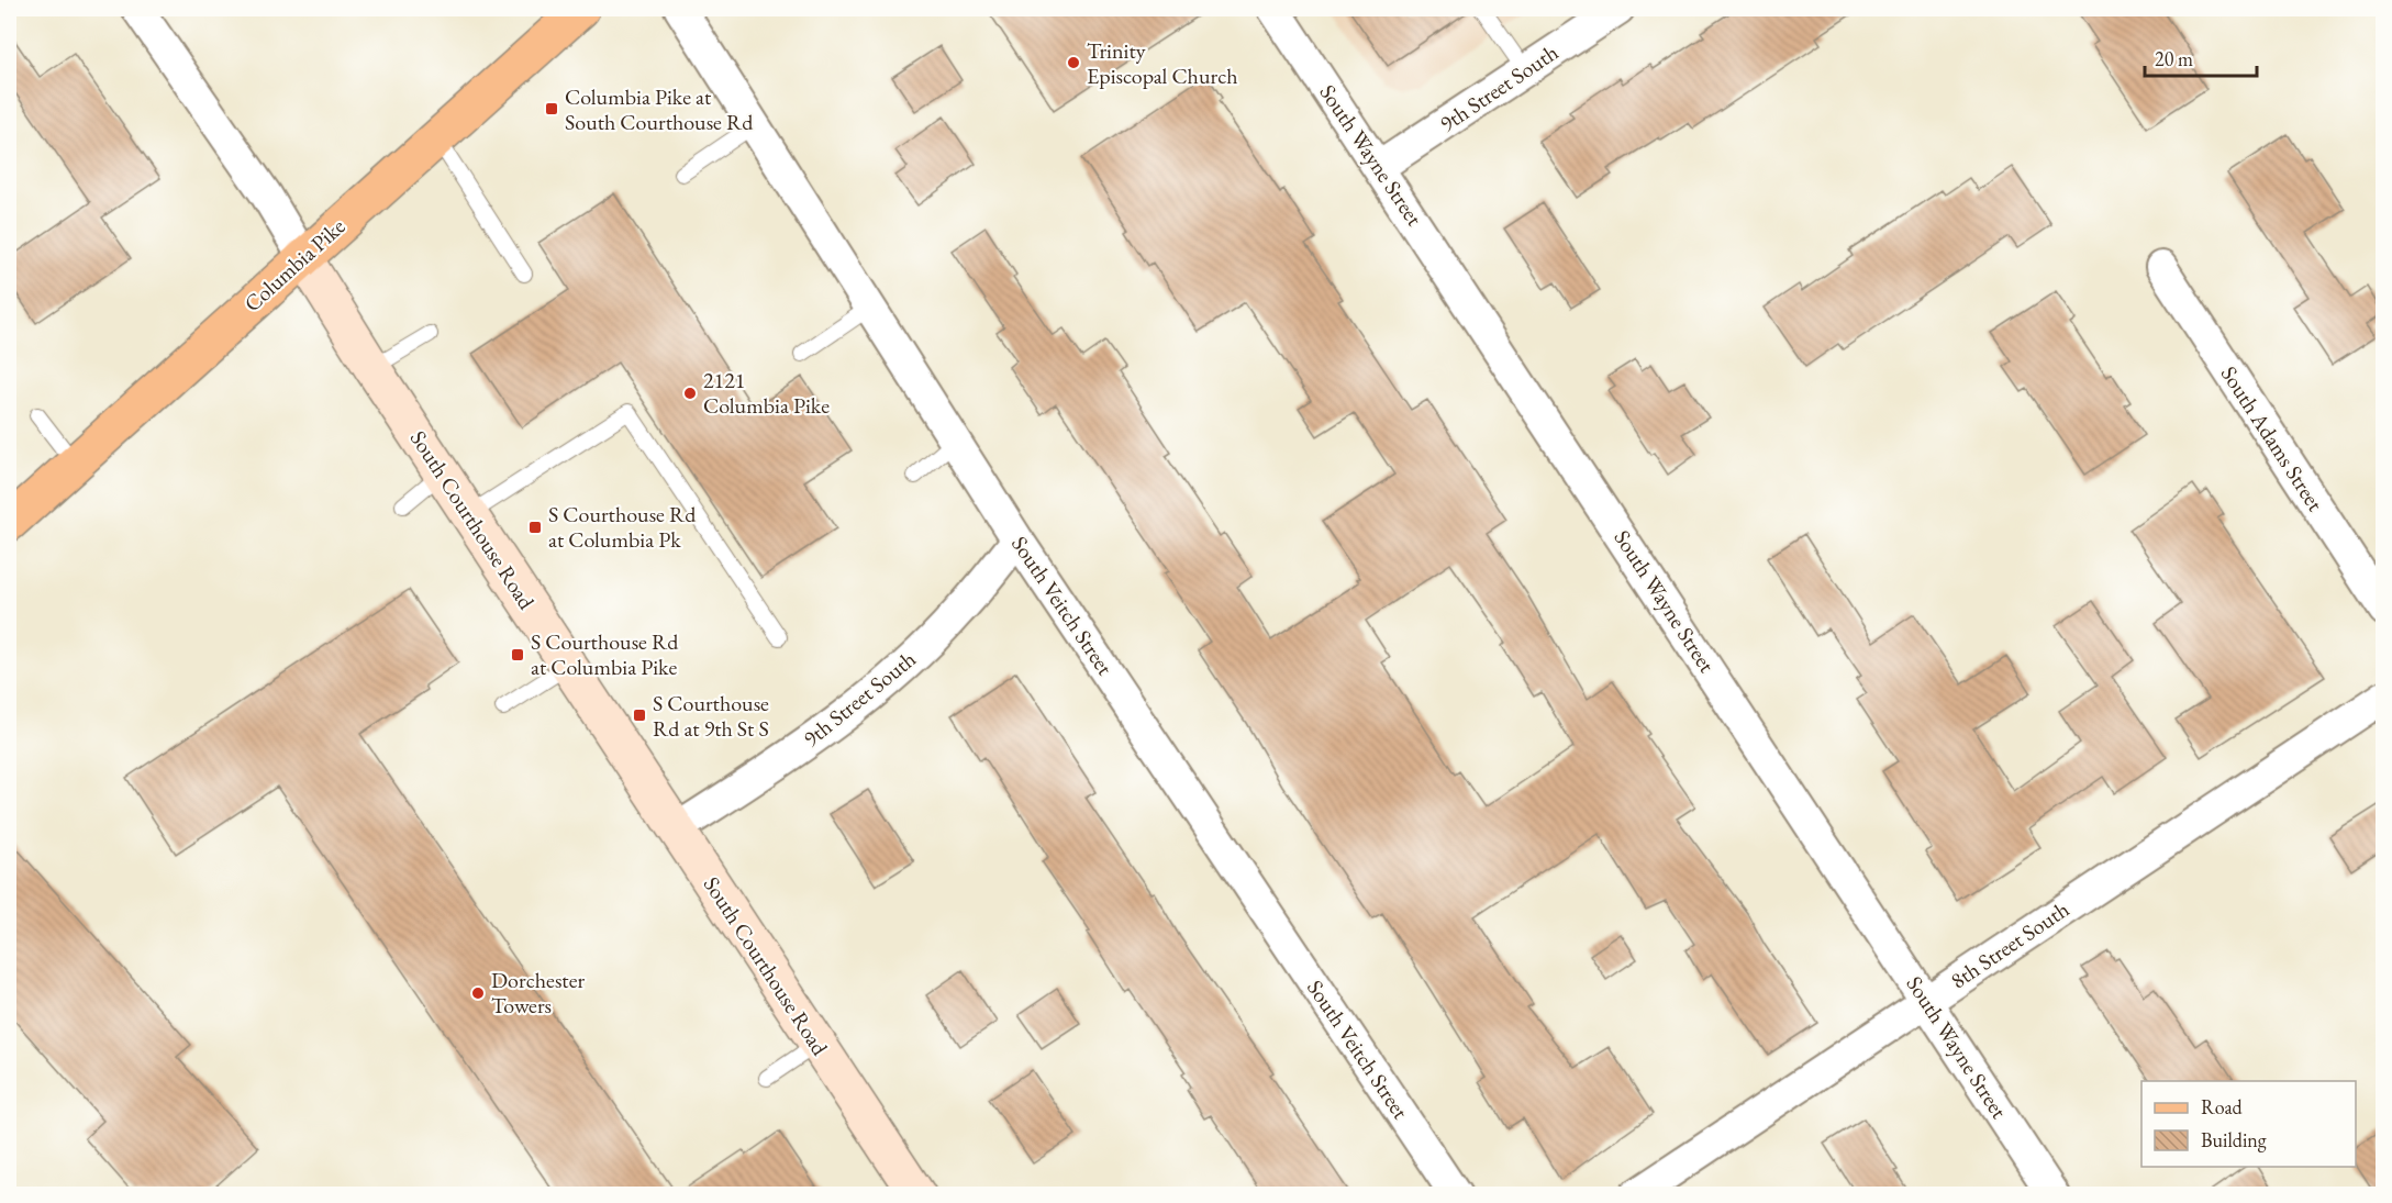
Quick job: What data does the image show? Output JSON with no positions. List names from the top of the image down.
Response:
{
  "streets": {
    "main road": ["Columbia Pike"],
    "street": [
      "9th Street South",
      "South Wayne Street",
      "South Adams Street",
      "South Courthouse Road",
      "South Veitch Street",
      "8th Street South"
    ]
  },
  "crossings": [
    ["9th Street South", "South Wayne Street"],
    ["9th Street South", "South Courthouse Road"],
    ["9th Street South", "South Veitch Street"],
    ["South Wayne Street", "8th Street South"],
    ["Columbia Pike", "South Courthouse Road"]
  ],
  "places": {
    "other": ["Trinity Episcopal Church", "2121 Columbia Pike", "Dorchester Towers"],
    "transit": [
      "Columbia Pike at South Courthouse Rd",
      "S Courthouse Rd at Columbia Pk",
      "S Courthouse Rd at Columbia Pike",
      "S Courthouse Rd at 9th St S"
    ]
  },
  "legend": ["Road", "Building"],
  "scale_bar": "20 m"
}
